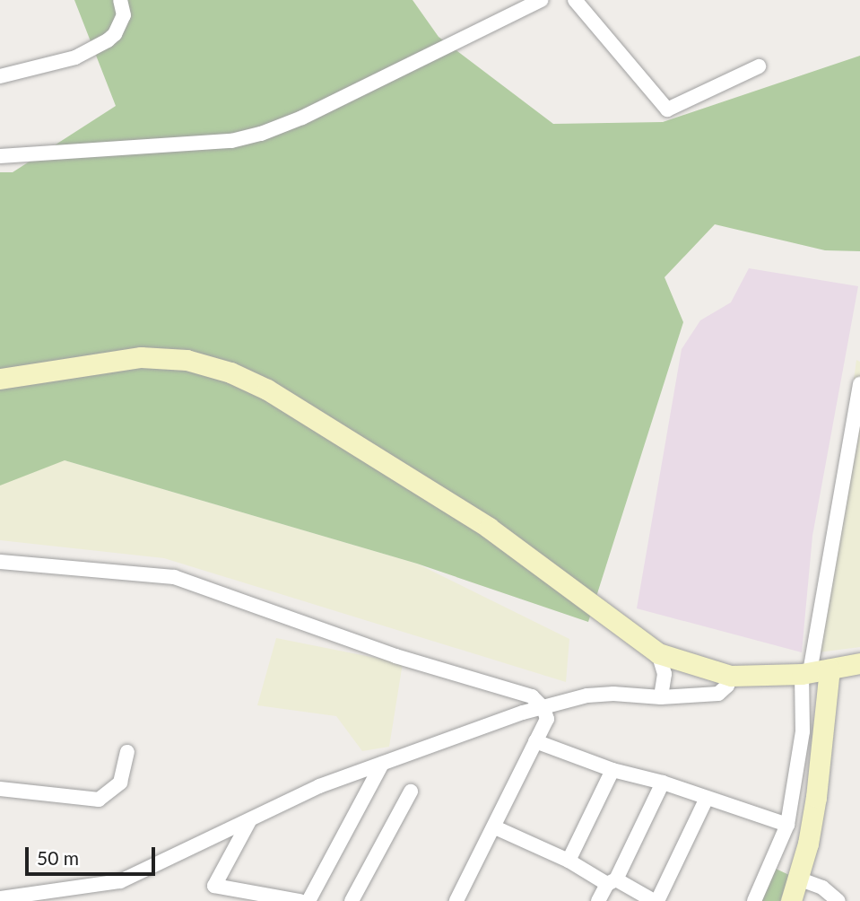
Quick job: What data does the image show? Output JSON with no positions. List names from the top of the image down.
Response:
{
  "scale_bar": "50 m"
}
